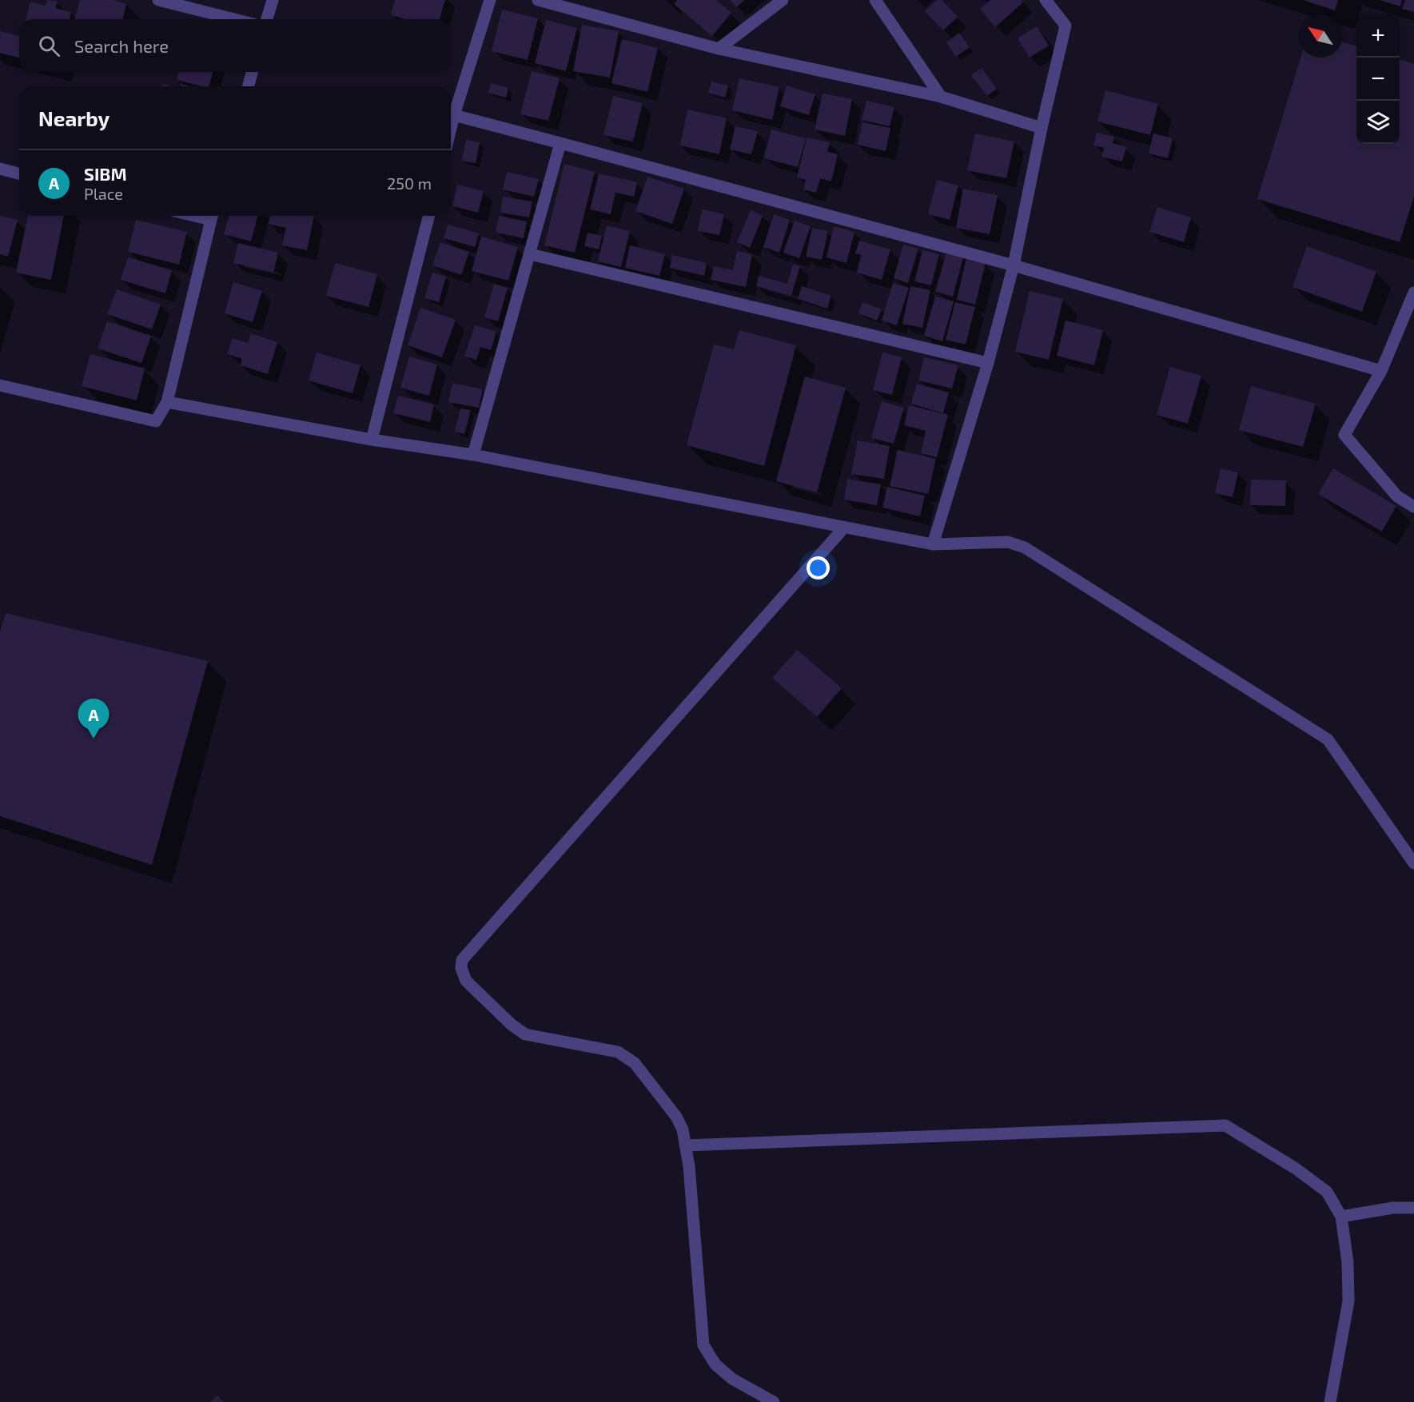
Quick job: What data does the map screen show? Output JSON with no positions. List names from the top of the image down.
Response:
{
  "north": "top left",
  "page": {
    "map_buttons": ["+", "−"],
    "search": "Search here",
    "heading": "Nearby",
    "list": [
      {
        "mark": "A",
        "name": "SIBM",
        "note": "Place",
        "value": "250 m"
      }
    ],
    "pins": "A"
  }
}
